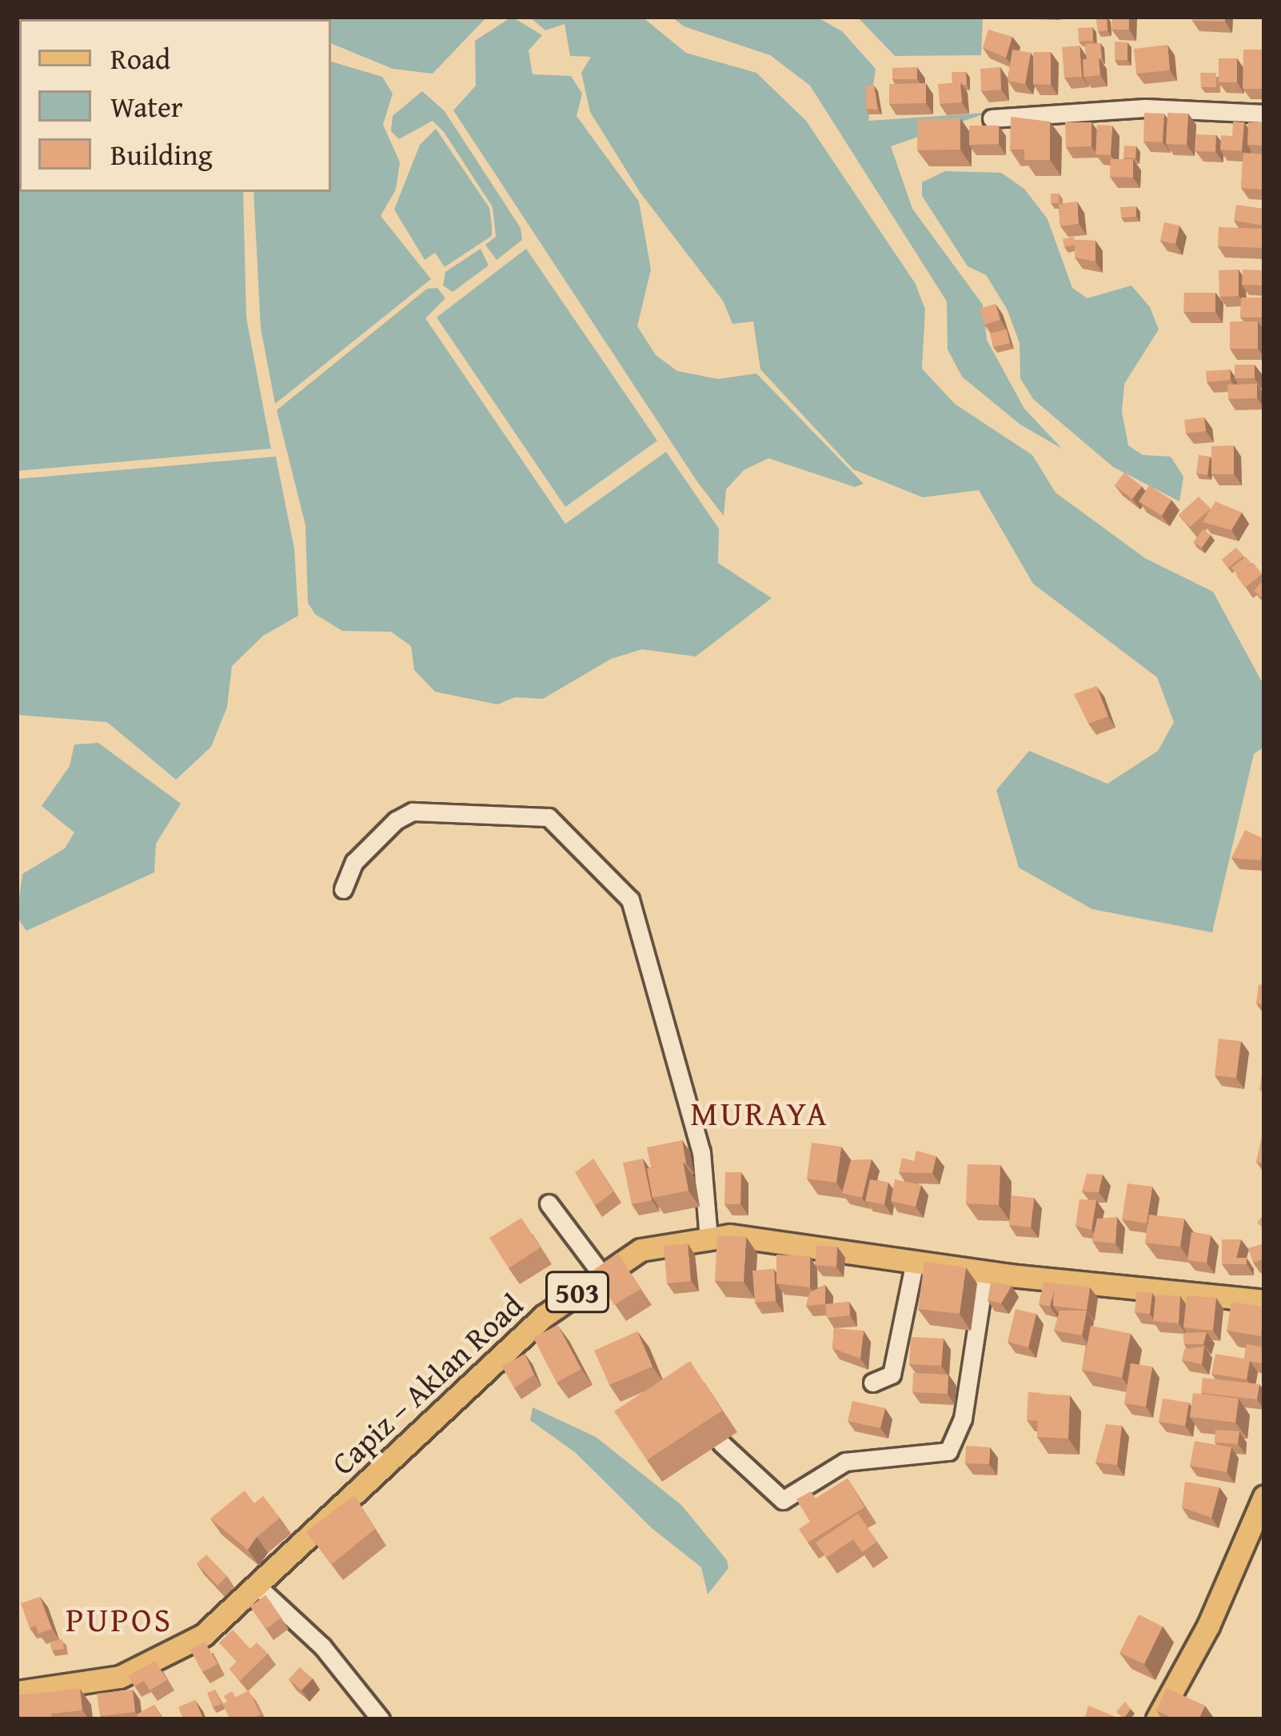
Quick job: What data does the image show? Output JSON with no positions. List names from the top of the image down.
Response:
{
  "streets": {
    "main road": ["503", "Capiz – Aklan Road"]
  },
  "districts": ["MURAYA", "PUPOS"],
  "legend": ["Road", "Water", "Building"]
}
